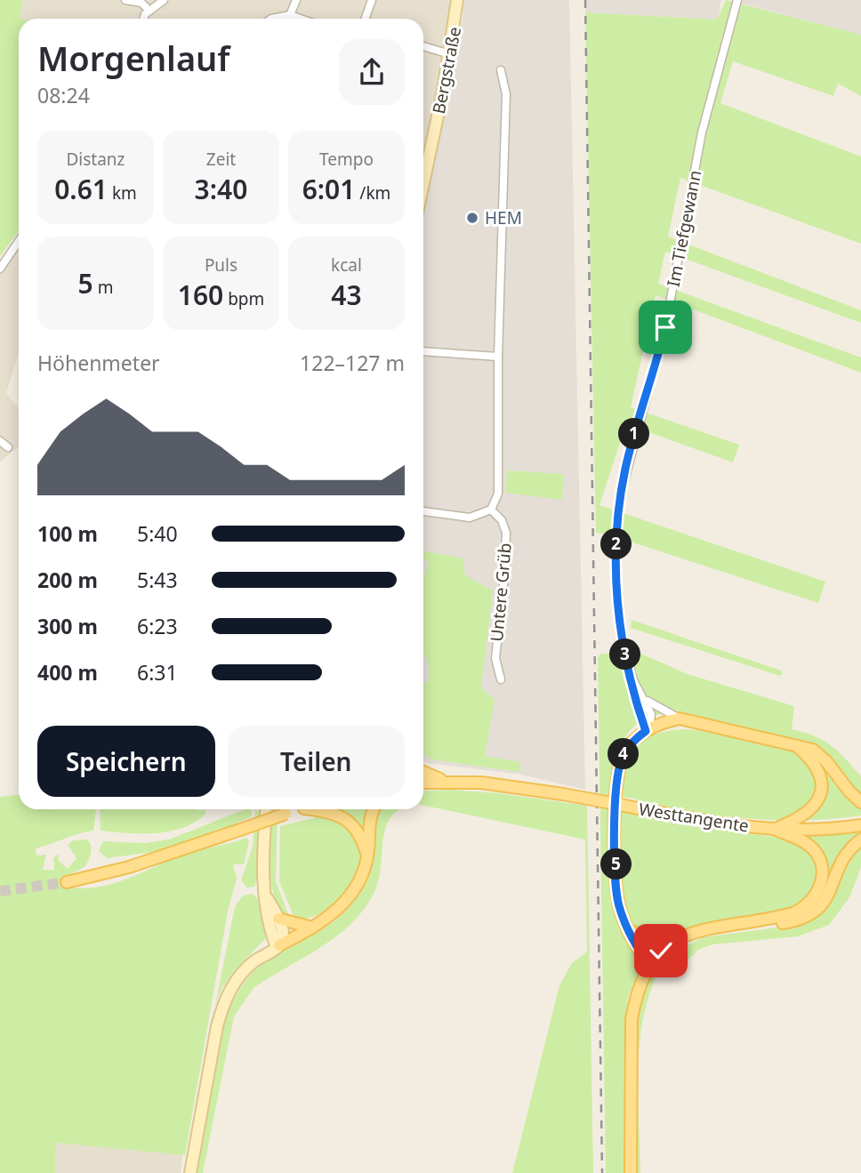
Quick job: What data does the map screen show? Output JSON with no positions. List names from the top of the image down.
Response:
{
  "streets": {
    "main road": ["Bergstraße", "Westtangente"],
    "street": ["Im Tiefgewann", "Untere Grüb"]
  },
  "places": ["HEM"],
  "page": {
    "heading": ["Morgenlauf", "08:24"],
    "stats": [
      ["Distanz", "0.61 km"],
      ["Zeit", "3:40"],
      ["Tempo", "6:01 /km"],
      ["5 m"],
      ["Puls", "160 bpm"],
      ["kcal", "43"]
    ],
    "chart": ["Höhenmeter", "122–127 m"],
    "pins": [
      "1",
      "2",
      "3",
      "4",
      "5"
    ],
    "list": [
      {
        "name": "100 m",
        "note": "5:40"
      },
      {
        "name": "200 m",
        "note": "5:43"
      },
      {
        "name": "300 m",
        "note": "6:23"
      },
      {
        "name": "400 m",
        "note": "6:31"
      }
    ],
    "buttons": ["Speichern", "Teilen"]
  }
}
